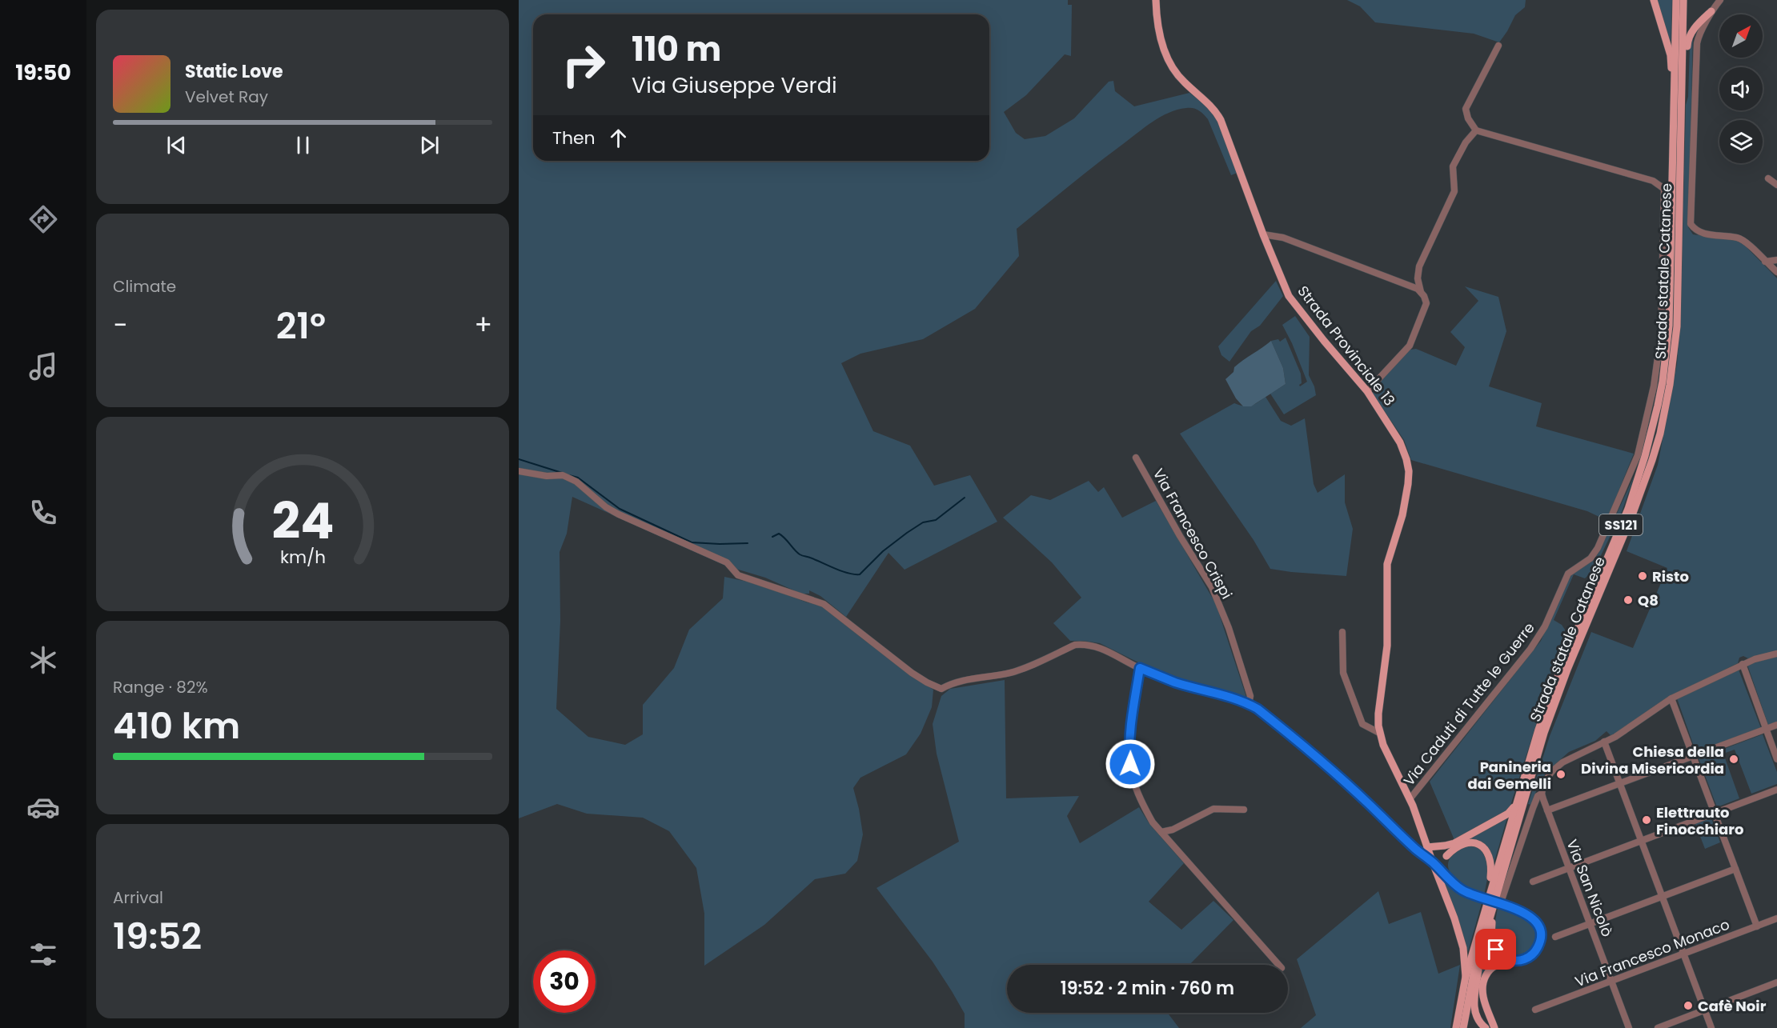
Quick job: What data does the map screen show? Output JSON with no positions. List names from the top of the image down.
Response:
{
  "streets": {
    "main road": ["Strada statale Catanese", "Strada Provinciale 13", "SS121"],
    "street": [
      "Via Francesco Crispi",
      "Via Caduti di Tutte le Guerre",
      "Via San Nicolò",
      "Via Francesco Monaco"
    ]
  },
  "crossings": [
    ["Strada statale Catanese", "Strada Provinciale 13"],
    ["Strada Provinciale 13", "Via Caduti di Tutte le Guerre"],
    ["Via San Nicolò", "Via Francesco Monaco"]
  ],
  "places": [
    "Risto",
    "Q8",
    "Chiesa della Divina Misericordia",
    "Panineria dai Gemelli",
    "Elettrauto Finocchiaro",
    "Cafè Noir"
  ],
  "north": "top right",
  "page": {
    "tabs": "19:50",
    "turn": ["110 m", "Via Giuseppe Verdi"],
    "song": ["Static Love", "Velvet Ray"],
    "then": "Then",
    "tile": [
      "Climate",
      ["Range · 82%", "410 km"],
      ["Arrival", "19:52"]
    ],
    "heat": ["−", "21°", "+"],
    "limit": "30",
    "trip": "19:52 · 2 min · 760 m",
    "gauge": ["24", "km/h"]
  }
}
